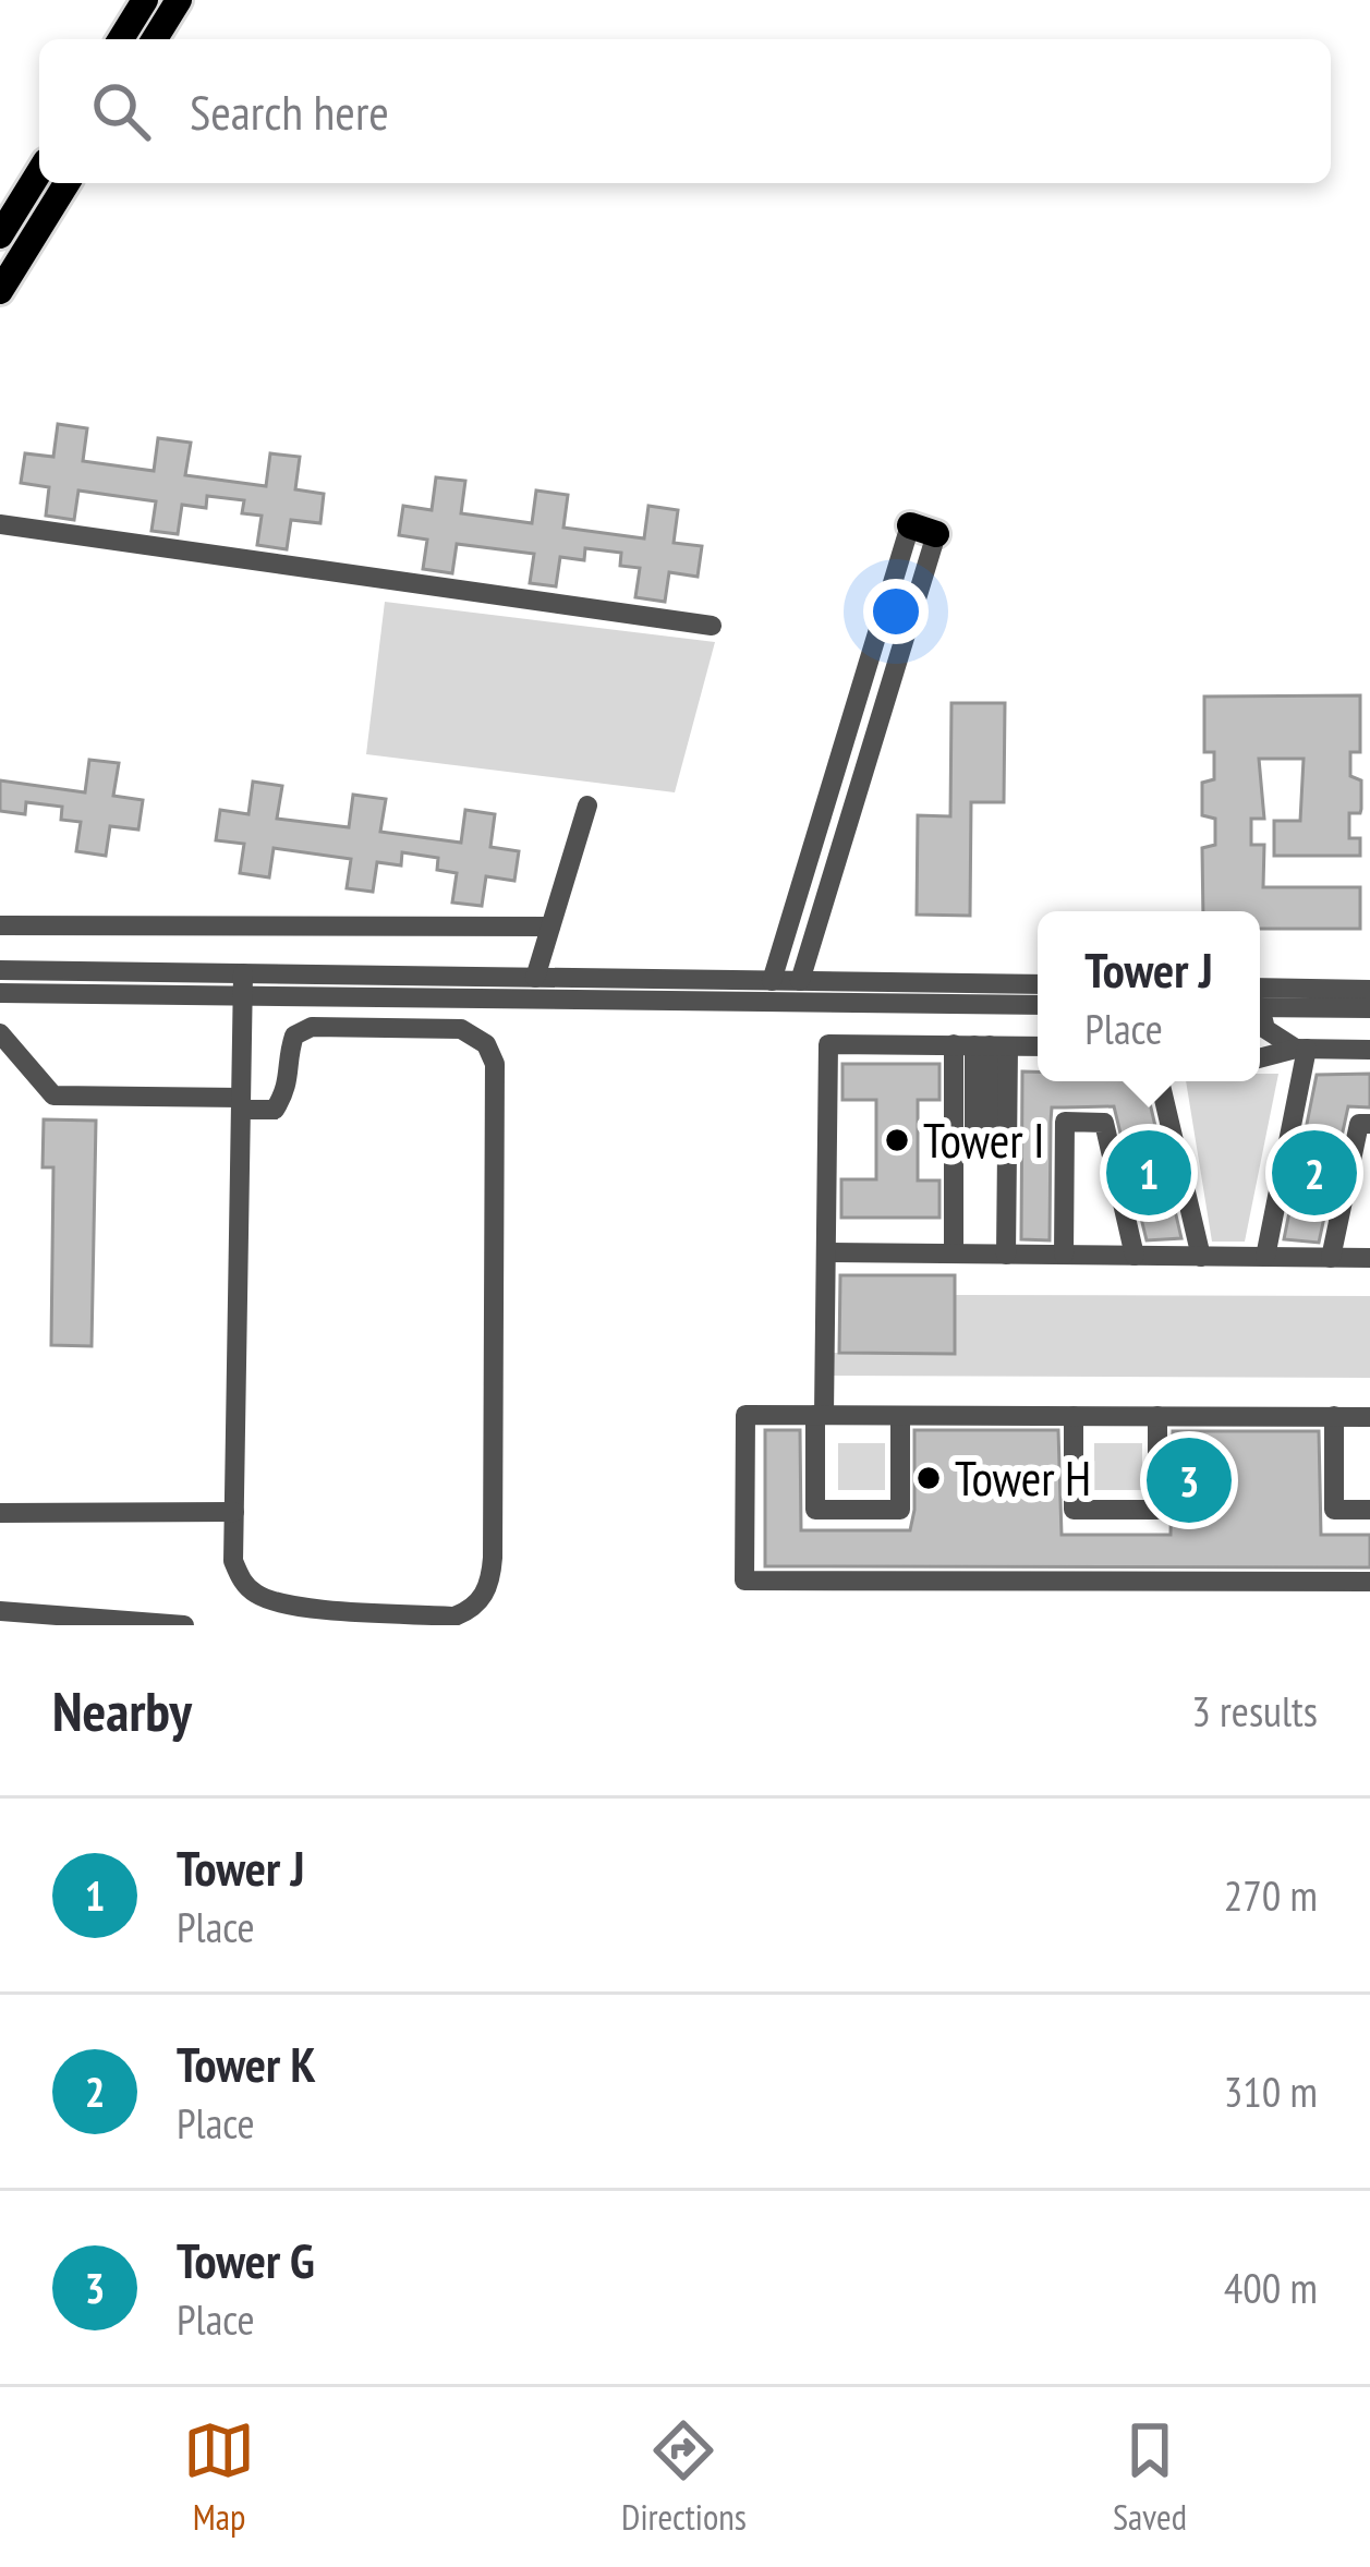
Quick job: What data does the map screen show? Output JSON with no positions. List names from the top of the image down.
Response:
{
  "places": ["Tower I", "Tower H"],
  "page": {
    "search": "Search here",
    "popup": ["Tower J", "Place"],
    "pins": ["1", "2", "3"],
    "heading": ["Nearby", "3 results"],
    "list": [
      {
        "mark": "1",
        "name": "Tower J",
        "note": "Place",
        "value": "270 m"
      },
      {
        "mark": "2",
        "name": "Tower K",
        "note": "Place",
        "value": "310 m"
      },
      {
        "mark": "3",
        "name": "Tower G",
        "note": "Place",
        "value": "400 m"
      }
    ],
    "nav": ["Map", "Directions", "Saved"]
  }
}
